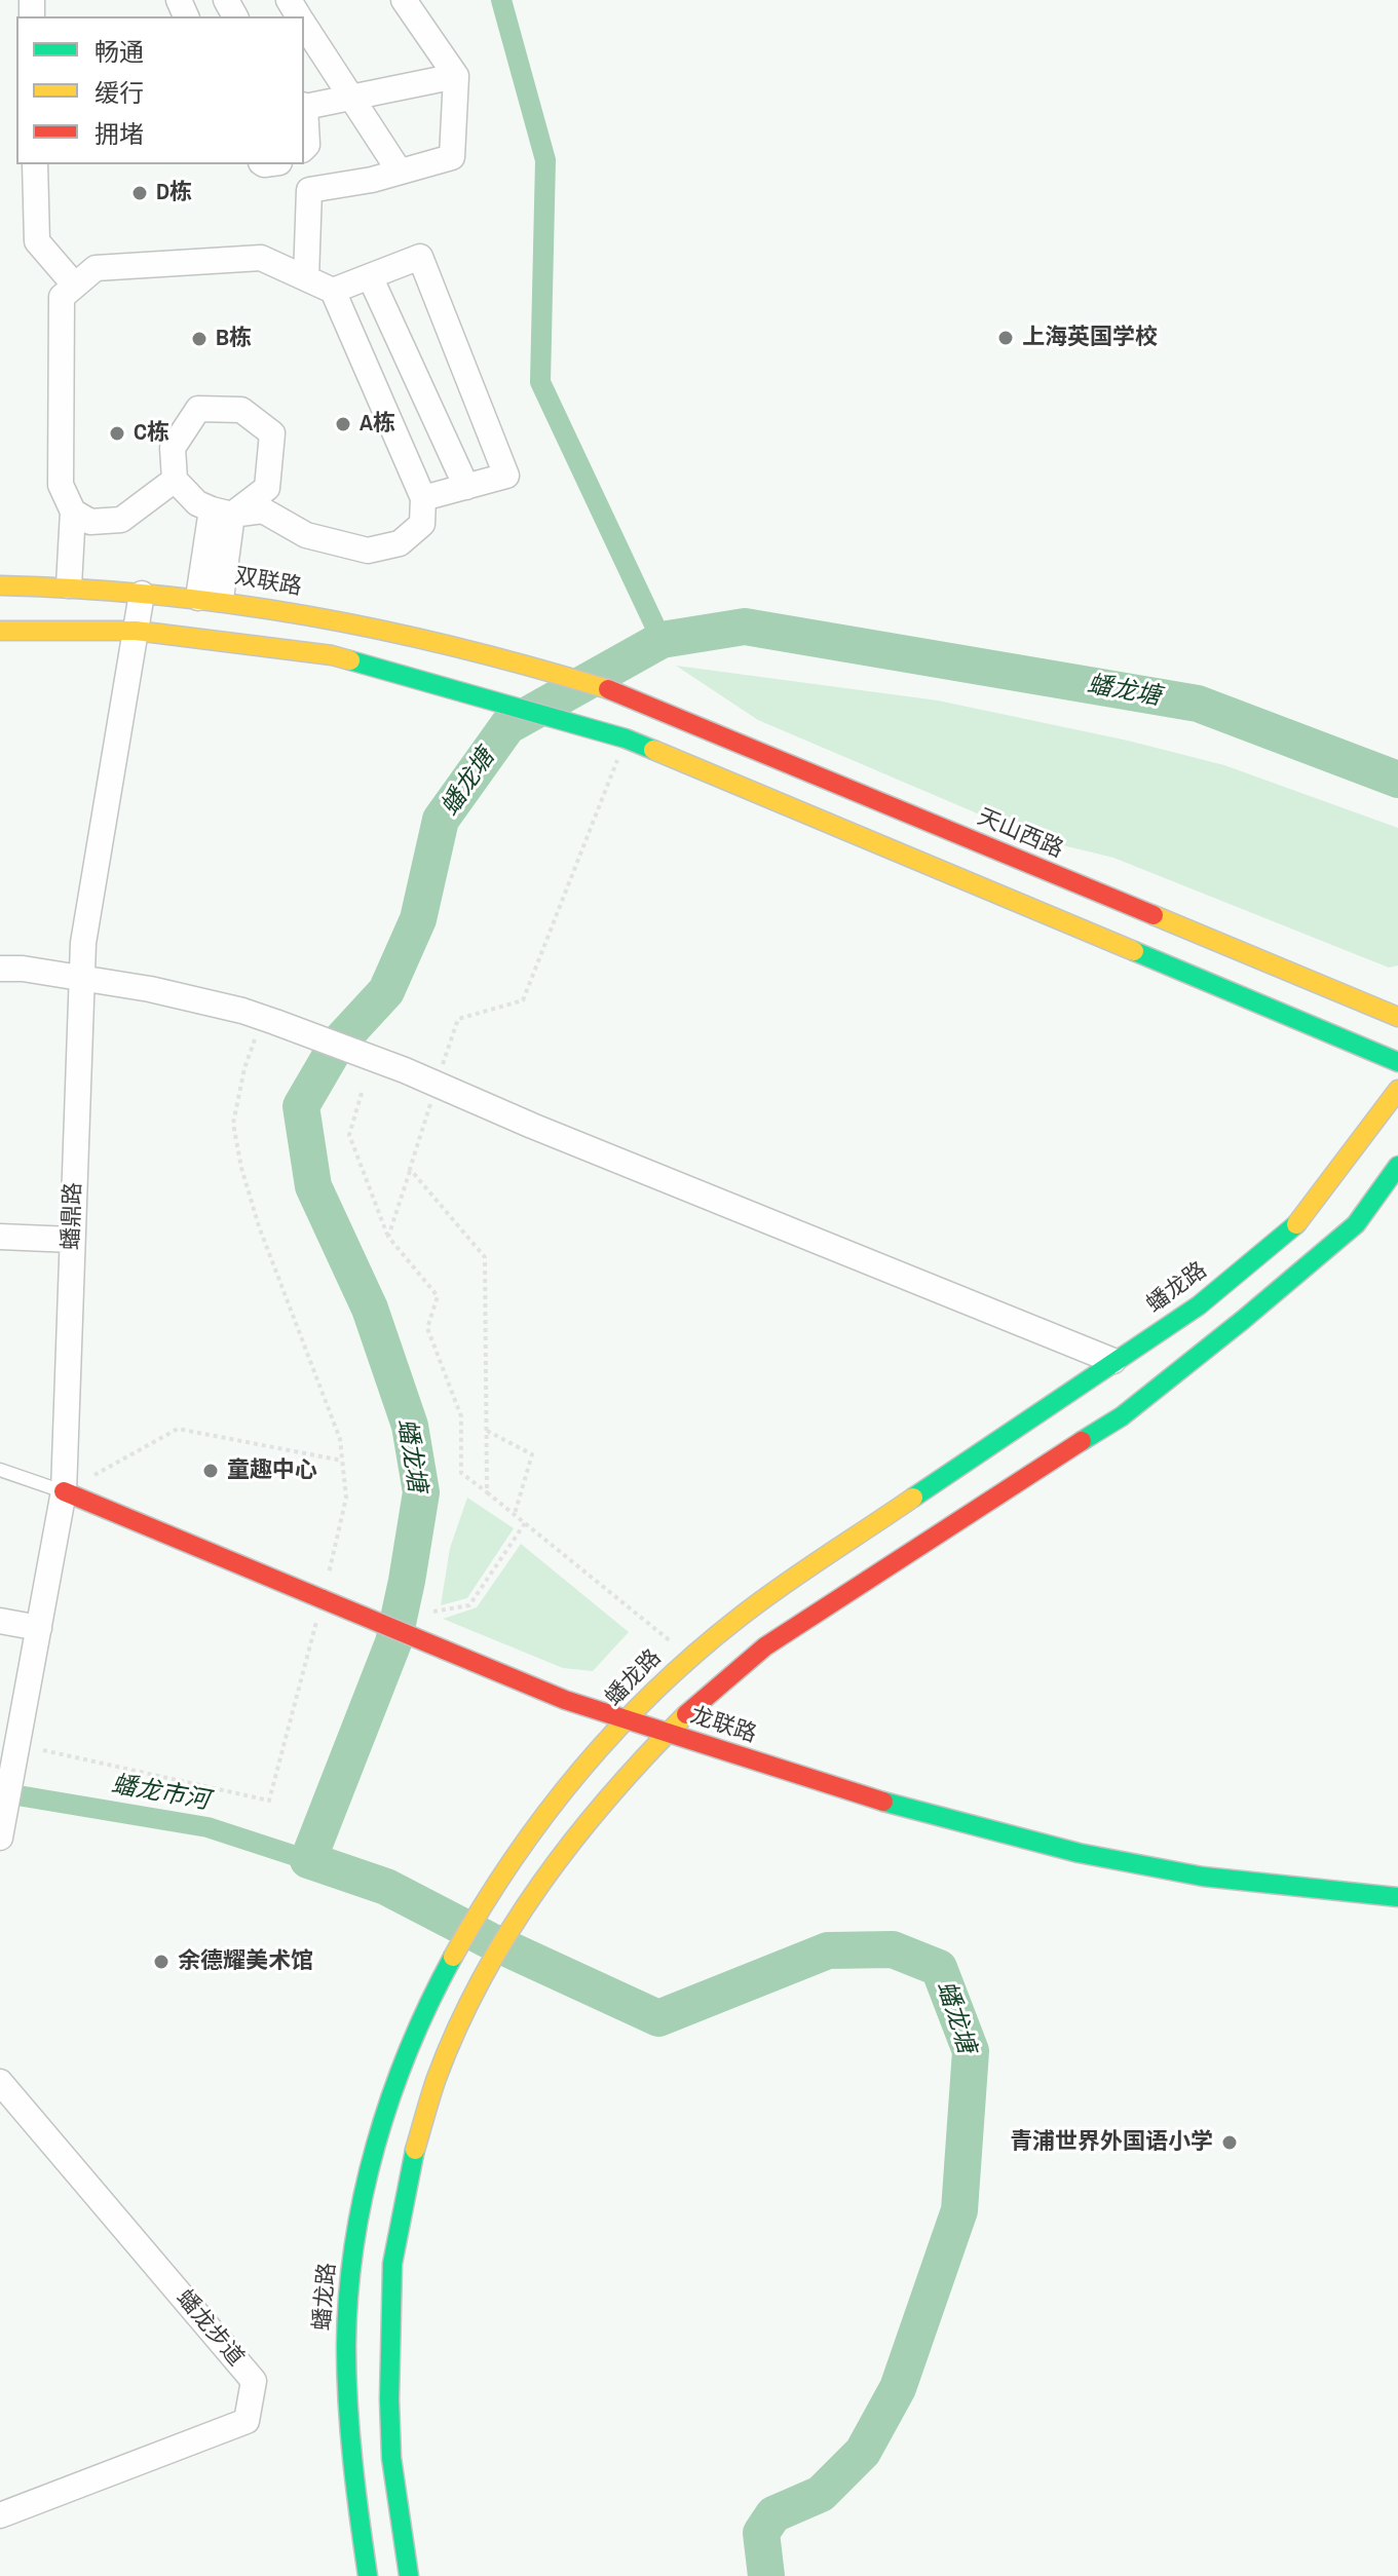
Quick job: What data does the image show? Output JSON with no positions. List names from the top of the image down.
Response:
{
  "streets": {
    "main road": [
      "双联路",
      "天山西路",
      "蟠龙路",
      "龙联路"
    ],
    "street": ["蟠鼎路", "蟠龙步道"]
  },
  "crossings": [
    ["双联路", "天山西路"],
    ["双联路", "蟠鼎路"],
    ["蟠鼎路", "龙联路"],
    ["蟠龙路", "龙联路"]
  ],
  "water": ["蟠龙塘", "蟠龙市河"],
  "places": [
    "D栋",
    "上海英国学校",
    "B栋",
    "A栋",
    "C栋",
    "童趣中心",
    "余德耀美术馆",
    "青浦世界外国语小学"
  ],
  "legend": ["畅通", "缓行", "拥堵"]
}
